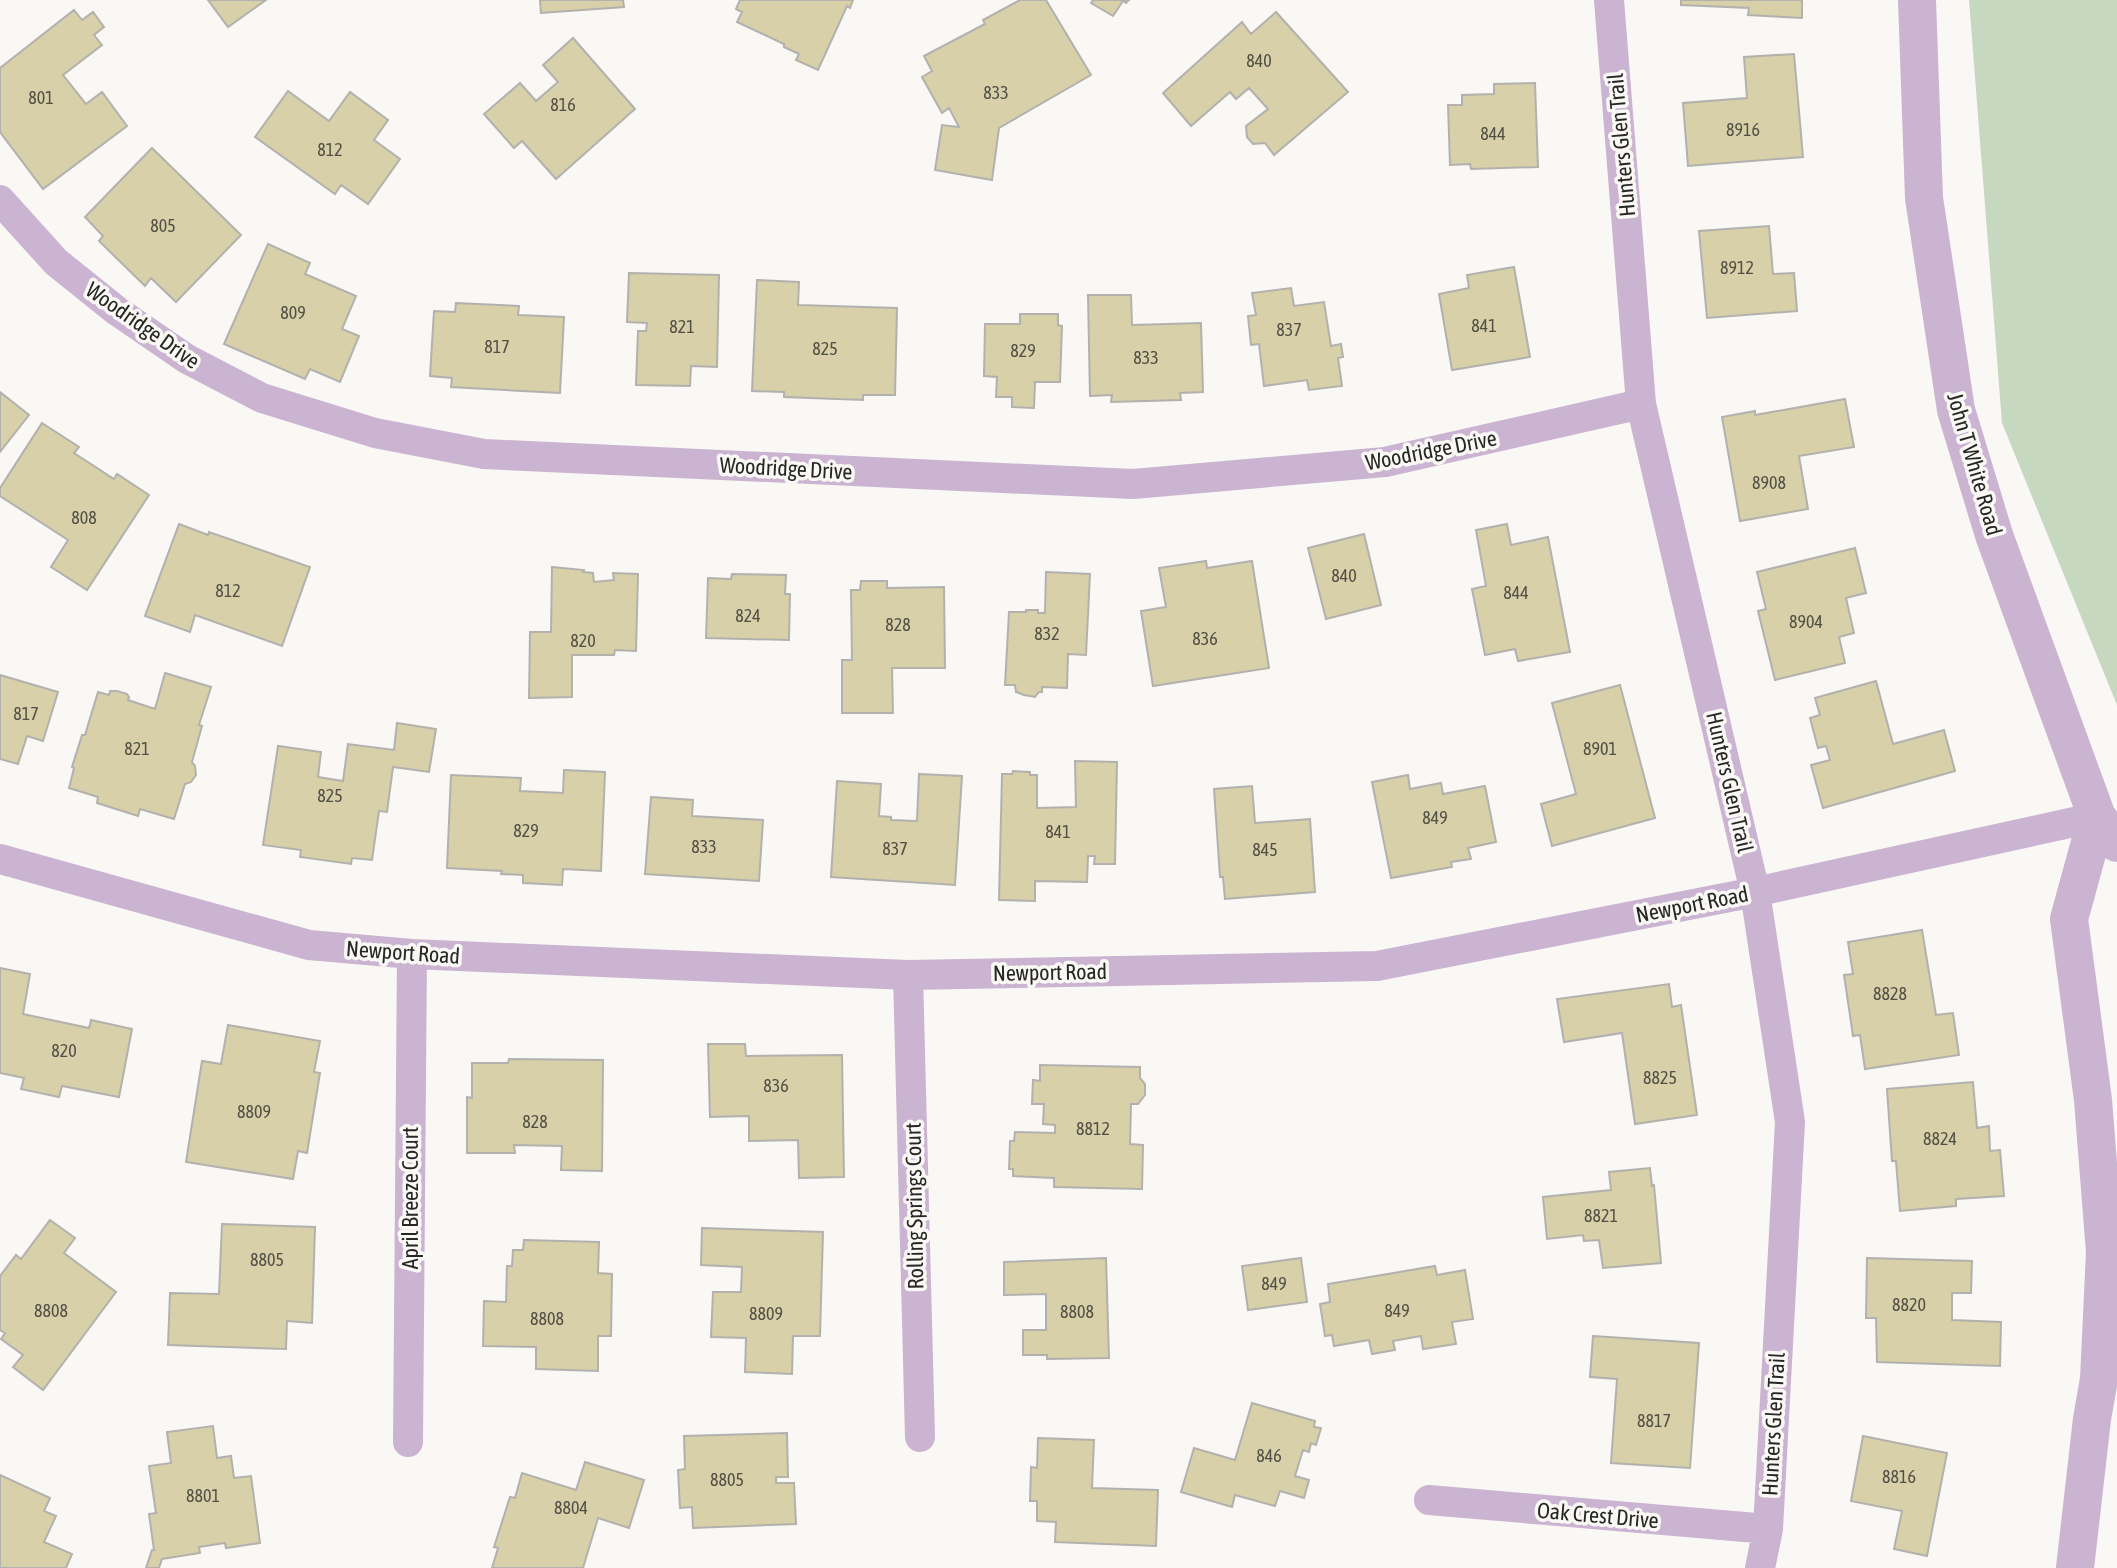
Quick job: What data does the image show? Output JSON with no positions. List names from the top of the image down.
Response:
{
  "streets": {
    "street": [
      "Hunters Glen Trail",
      "Woodridge Drive",
      "John T White Road",
      "Newport Road",
      "April Breeze Court",
      "Rolling Springs Court",
      "Oak Crest Drive"
    ]
  },
  "crossings": [
    ["Hunters Glen Trail", "Woodridge Drive"],
    ["Hunters Glen Trail", "Newport Road"],
    ["Hunters Glen Trail", "Oak Crest Drive"],
    ["John T White Road", "Newport Road"],
    ["Newport Road", "April Breeze Court"],
    ["Newport Road", "Rolling Springs Court"]
  ],
  "house_numbers": [
    "840",
    "833",
    "801",
    "816",
    "8916",
    "844",
    "812",
    "805",
    "8912",
    "809",
    "841",
    "821",
    "837",
    "817",
    "825",
    "829",
    "833",
    "8908",
    "808",
    "840",
    "812",
    "844",
    "824",
    "8904",
    "828",
    "832",
    "836",
    "820",
    "817",
    "821",
    "8901",
    "825",
    "849",
    "829",
    "841",
    "833",
    "837",
    "845",
    "8828",
    "820",
    "8825",
    "836",
    "8809",
    "828",
    "8812",
    "8824",
    "8821",
    "8805",
    "849",
    "8820",
    "8808",
    "849",
    "8808",
    "8809",
    "8808",
    "8817",
    "846",
    "8816",
    "8805",
    "8801",
    "8804"
  ]
}
